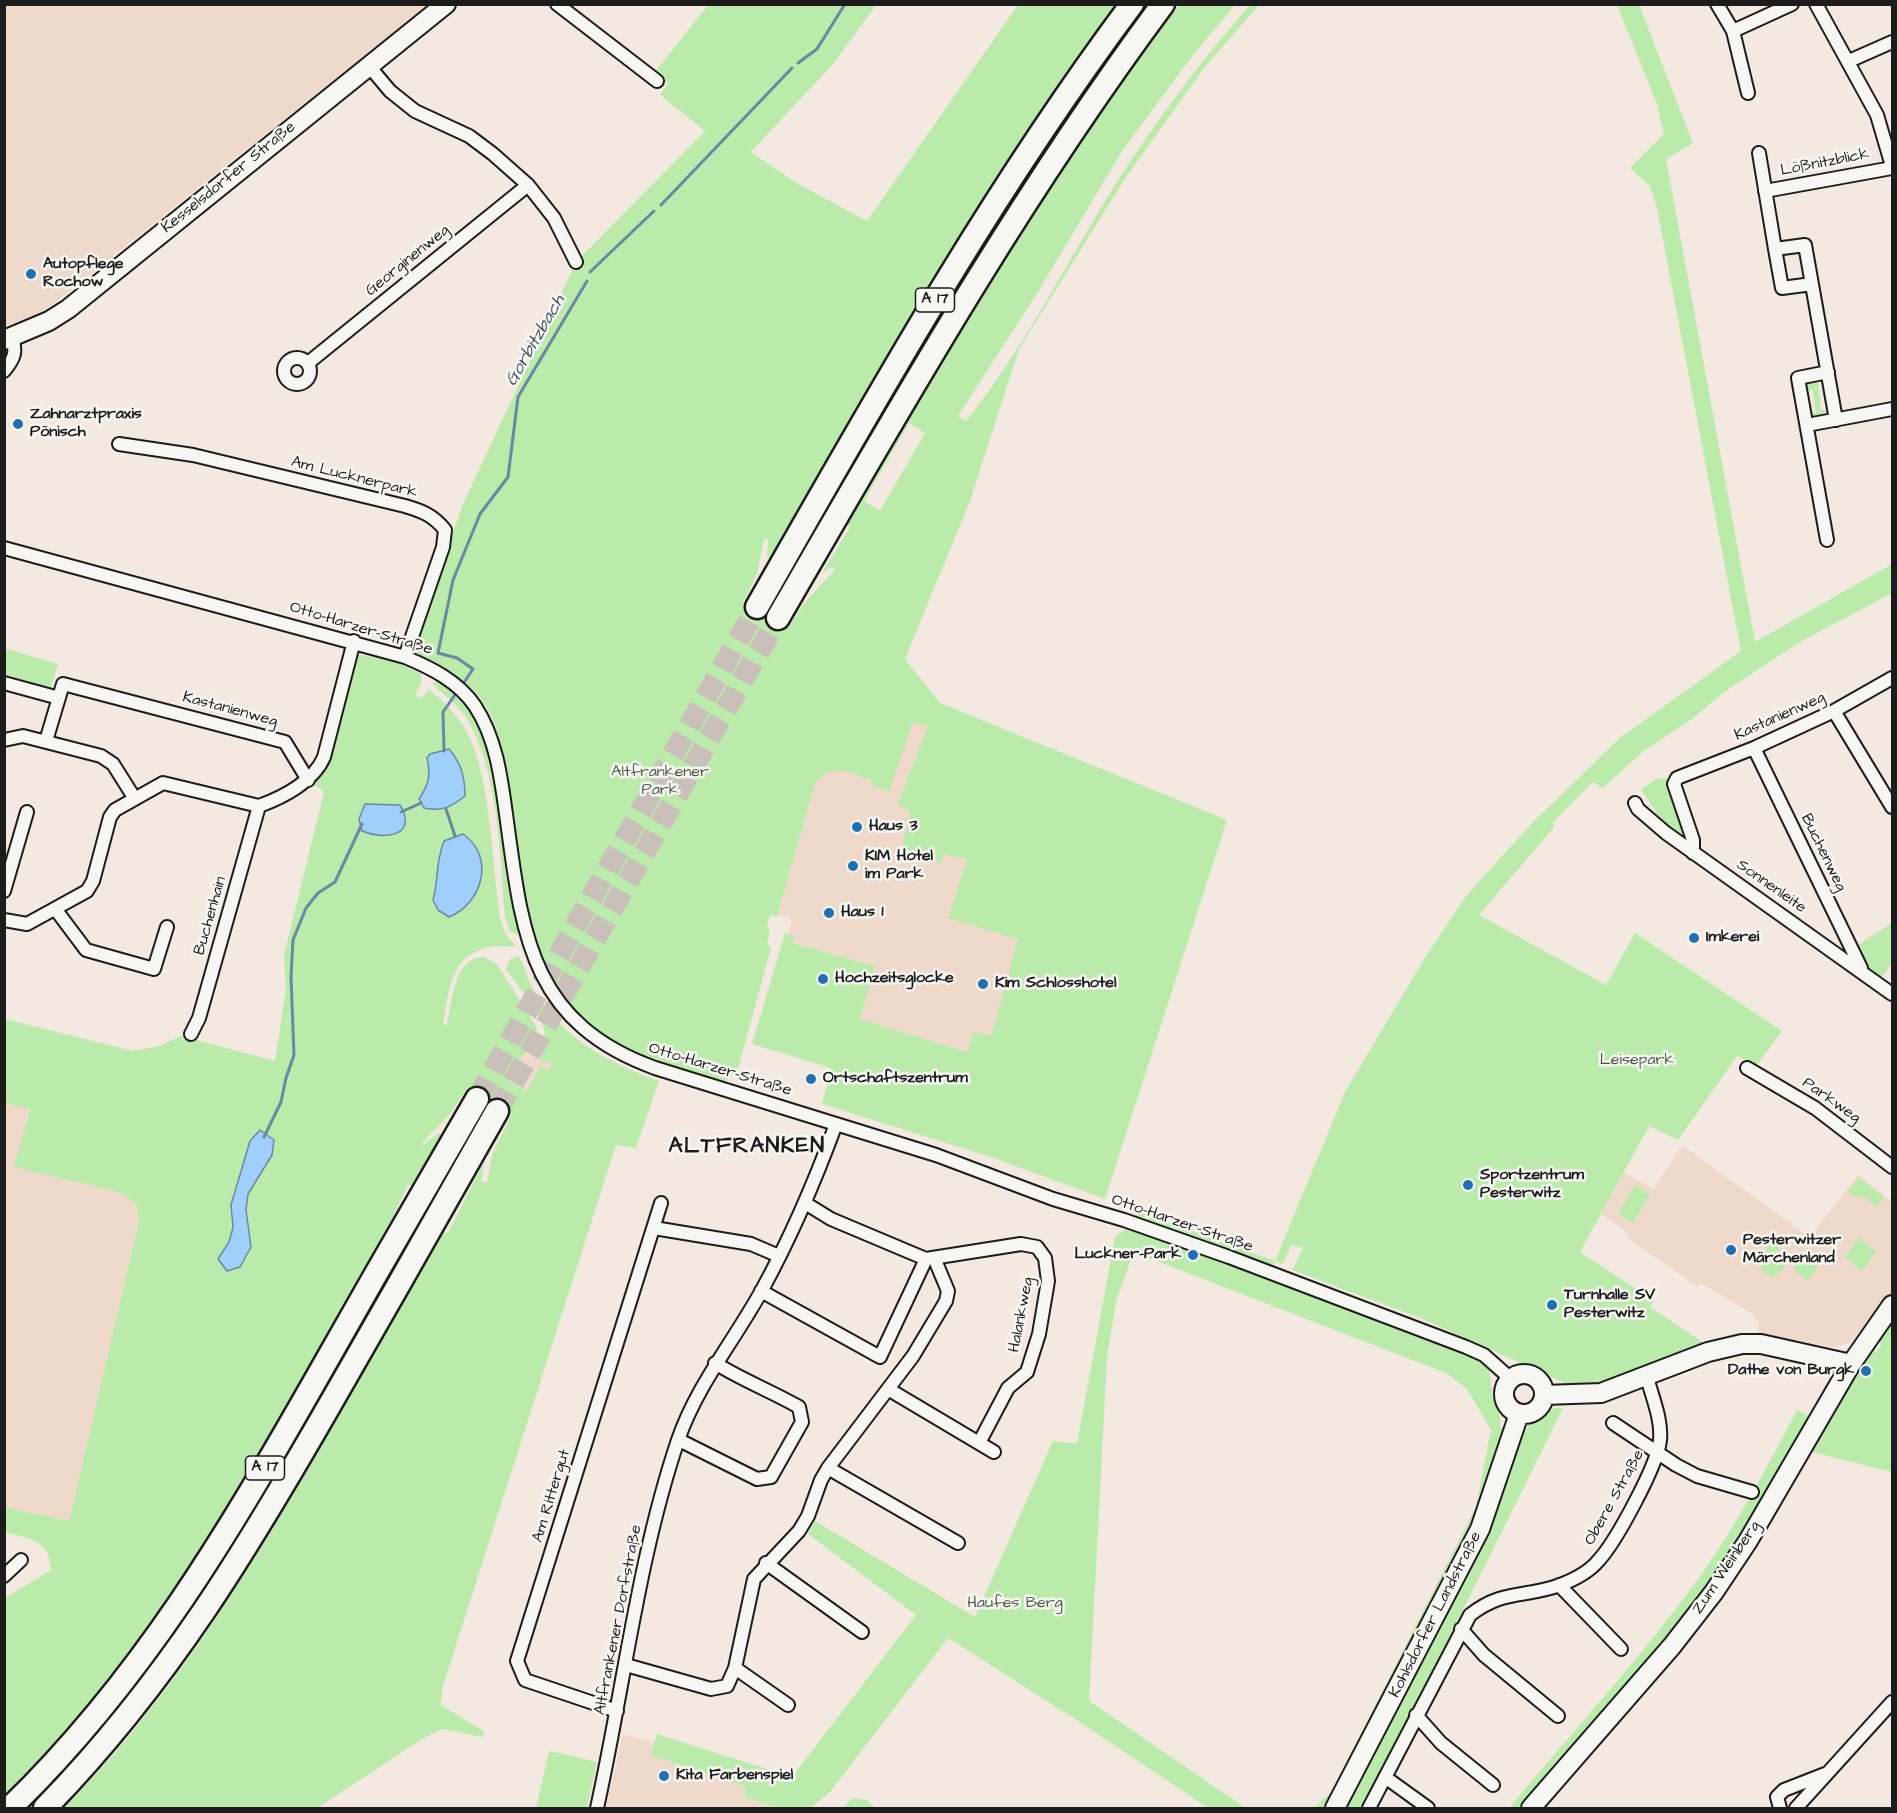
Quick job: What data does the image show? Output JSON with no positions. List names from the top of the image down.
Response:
{
  "streets": {
    "highway": ["A 17"],
    "street": [
      "Lößnitzblick",
      "Kesselsdorfer Straße",
      "Georginenweg",
      "Am Lucknerpark",
      "Otto-Harzer-Straße",
      "Kastanienweg",
      "Buchenweg",
      "Sonnenleite",
      "Buchenhain",
      "Parkweg",
      "Halankweg",
      "Am Rittergut",
      "Obere Straße",
      "Zum Weinberg",
      "Kohlsdorfer Landstraße",
      "Altfrankener Dorfstraße"
    ]
  },
  "crossings": [
    ["Am Lucknerpark", "Otto-Harzer-Straße"],
    ["Otto-Harzer-Straße", "Kohlsdorfer Landstraße"],
    ["Otto-Harzer-Straße", "Altfrankener Dorfstraße"],
    ["Kastanienweg", "Buchenweg"],
    ["Kastanienweg", "Sonnenleite"],
    ["Buchenweg", "Sonnenleite"],
    ["Am Rittergut", "Altfrankener Dorfstraße"]
  ],
  "districts": ["ALTFRANKEN"],
  "water": ["Gorbitzbach"],
  "parks": ["Altfrankener Park", "Leisepark", "Haufes Berg"],
  "places": [
    "Autopflege Rochow",
    "Zahnarztpraxis Pönisch",
    "Haus 3",
    "KIM Hotel im Park",
    "Haus 1",
    "Imkerei",
    "Hochzeitsglocke",
    "Kim Schlosshotel",
    "Ortschaftszentrum",
    "Sportzentrum Pesterwitz",
    "Pesterwitzer Märchenland",
    "Luckner-Park",
    "Turnhalle SV Pesterwitz",
    "Dathe von Burgk",
    "Kita Farbenspiel"
  ]
}
